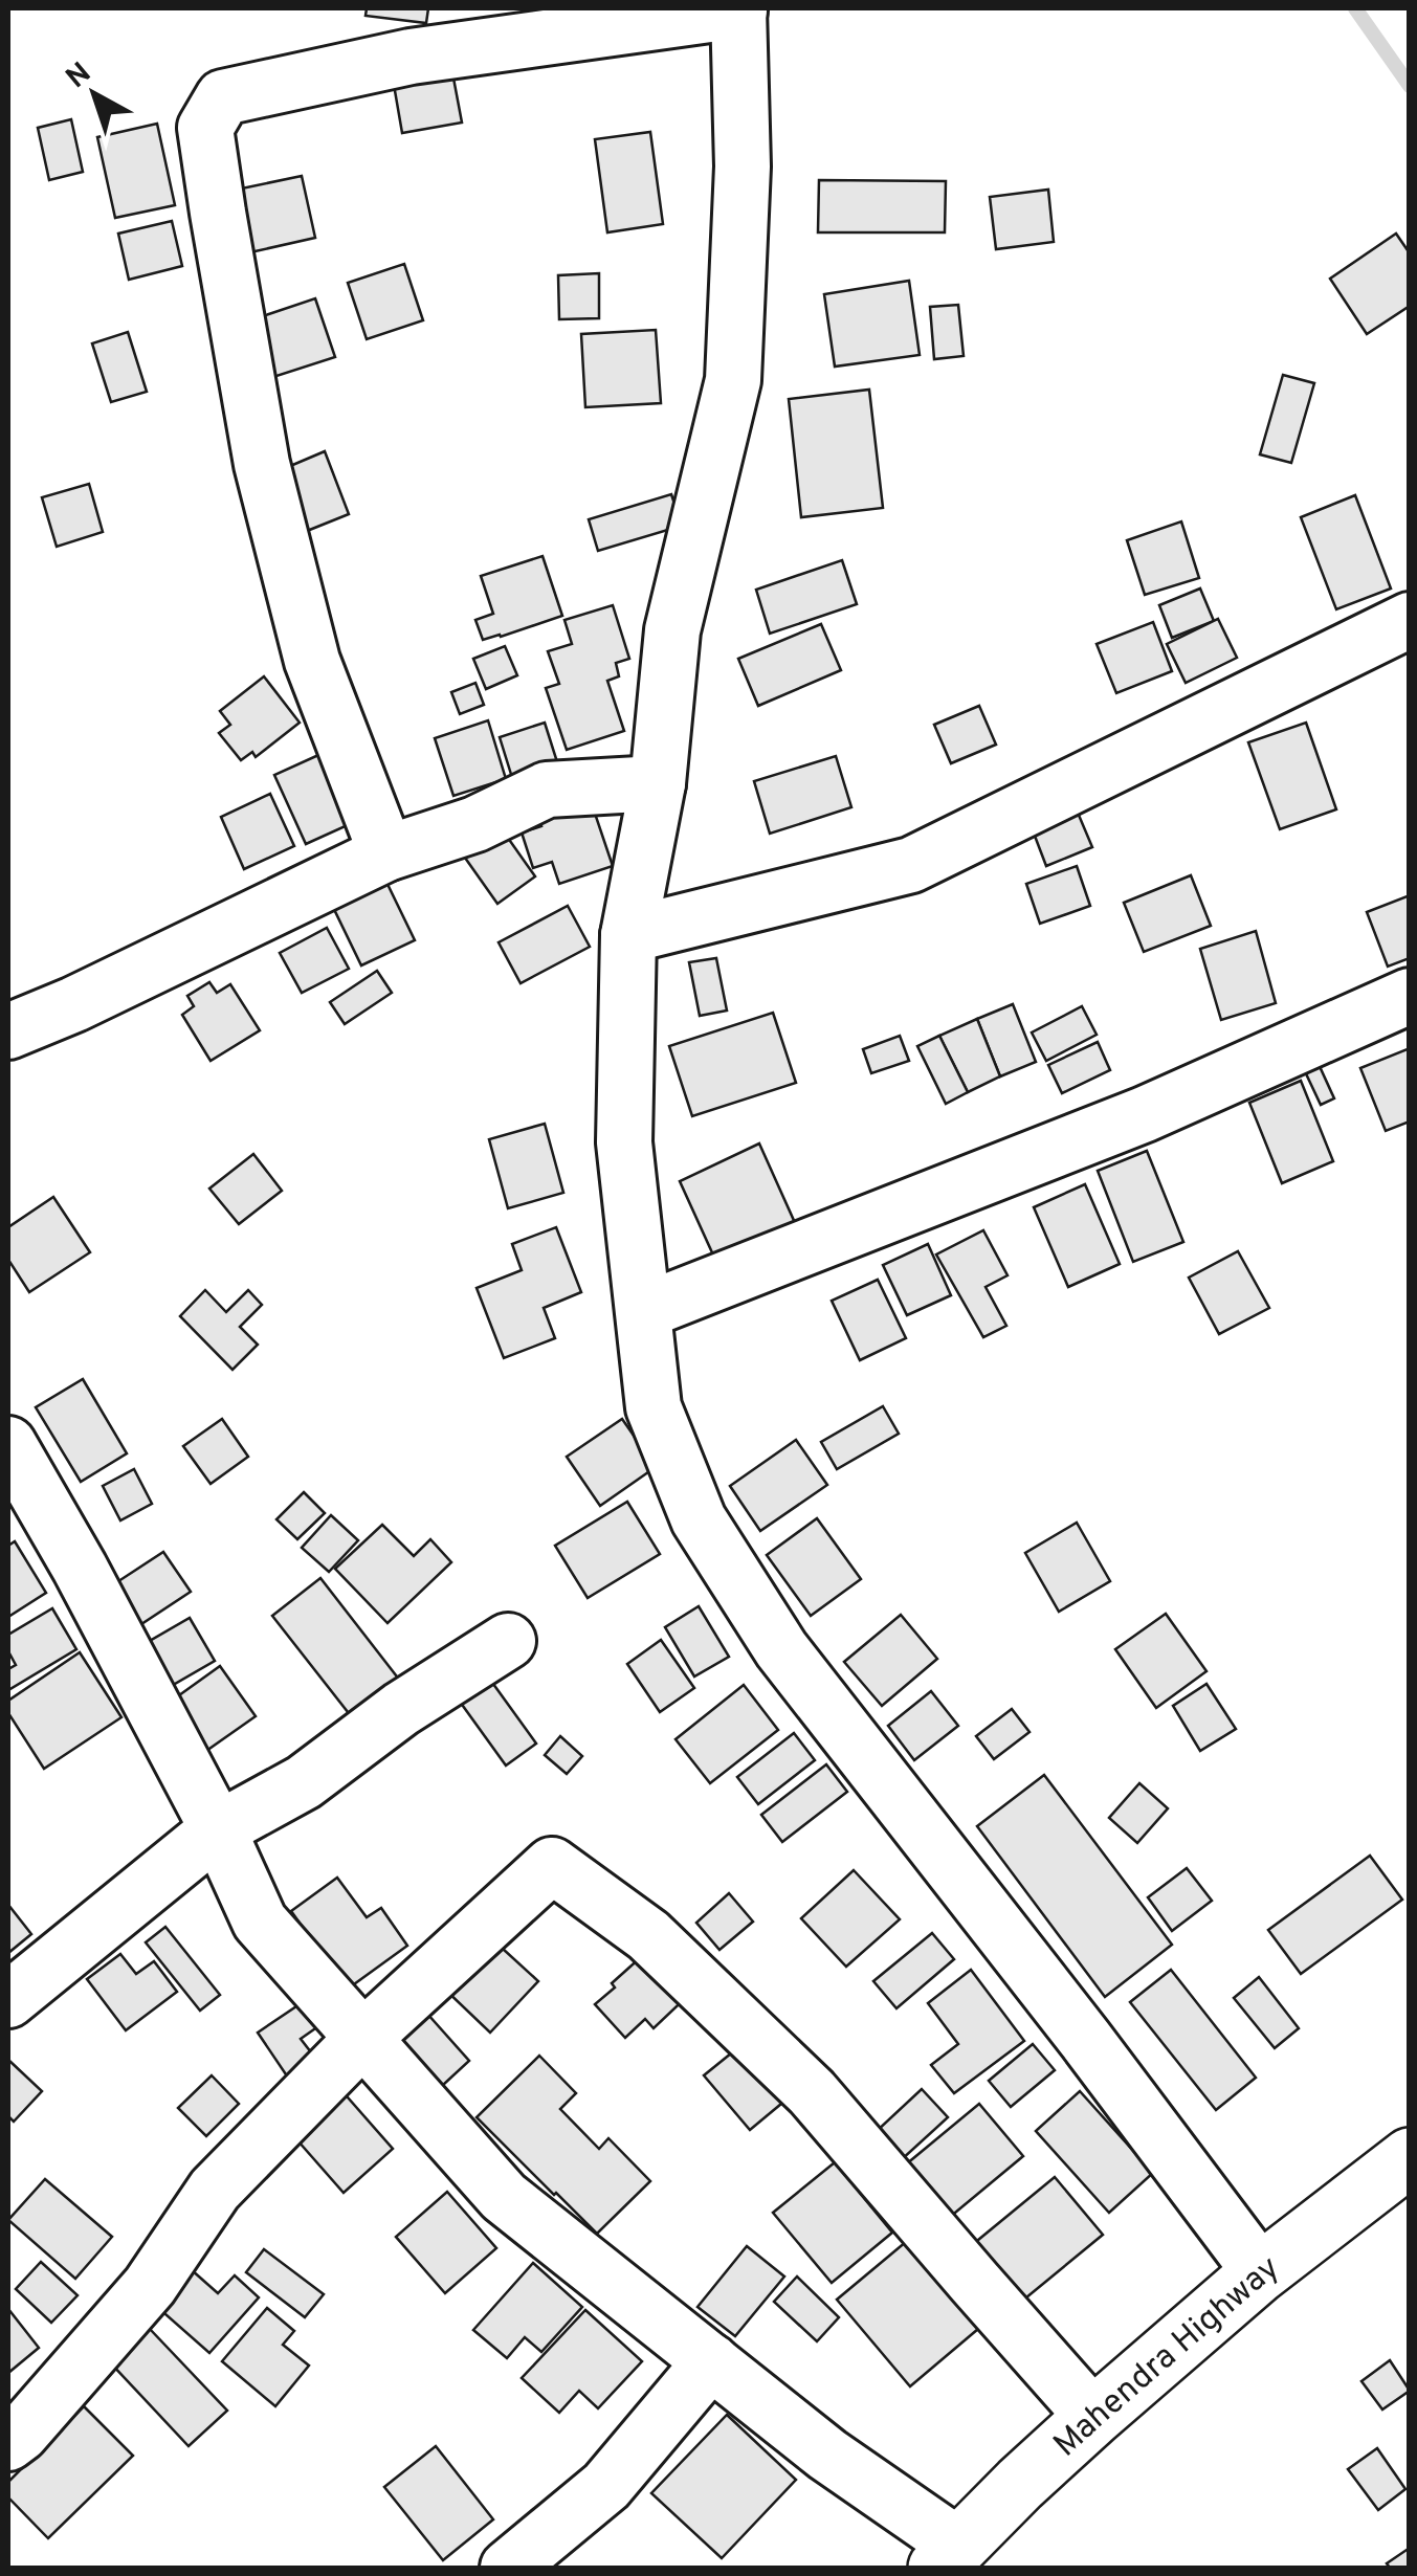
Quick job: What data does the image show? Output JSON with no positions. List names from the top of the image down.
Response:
{
  "streets": {
    "highway": ["Mahendra Highway"]
  },
  "north": "top left"
}
